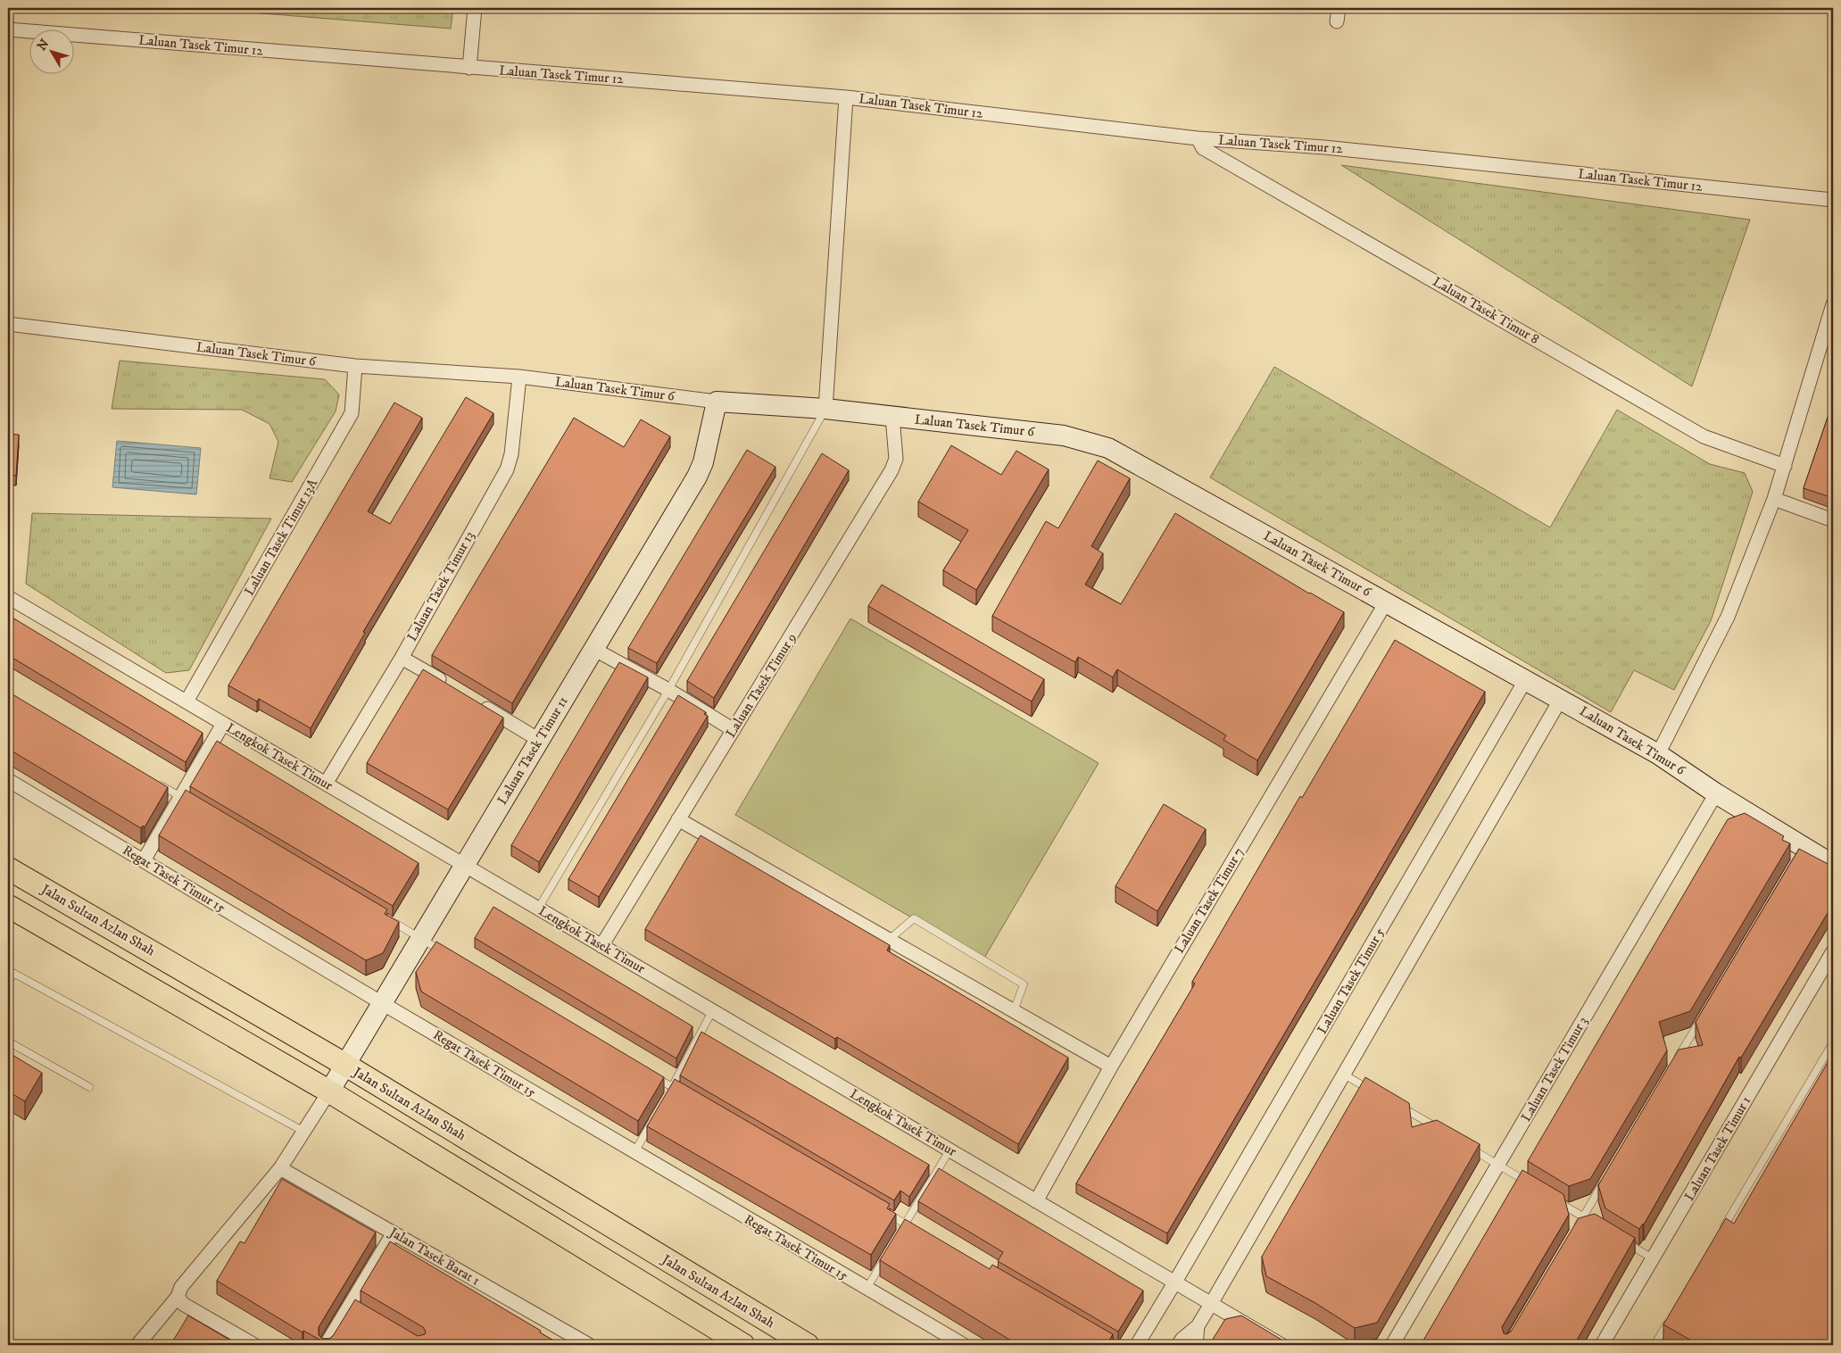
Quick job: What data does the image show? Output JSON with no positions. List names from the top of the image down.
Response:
{
  "streets": {
    "main road": ["Jalan Sultan Azlan Shah"],
    "street": [
      "Laluan Tasek Timur 12",
      "Laluan Tasek Timur 8",
      "Laluan Tasek Timur 6",
      "Laluan Tasek Timur 13A",
      "Laluan Tasek Timur 13",
      "Laluan Tasek Timur 9",
      "Laluan Tasek Timur 11",
      "Lengkok Tasek Timur",
      "Regat Tasek Timur 15",
      "Laluan Tasek Timur 7",
      "Laluan Tasek Timur 5",
      "Laluan Tasek Timur 3",
      "Laluan Tasek Timur 1",
      "Jalan Tasek Barat 1"
    ]
  },
  "crossings": [
    ["Laluan Tasek Timur 12", "Laluan Tasek Timur 8"],
    ["Laluan Tasek Timur 6", "Laluan Tasek Timur 13A"],
    ["Laluan Tasek Timur 6", "Laluan Tasek Timur 13"],
    ["Laluan Tasek Timur 6", "Laluan Tasek Timur 9"],
    ["Laluan Tasek Timur 6", "Laluan Tasek Timur 11"],
    ["Laluan Tasek Timur 6", "Laluan Tasek Timur 7"],
    ["Laluan Tasek Timur 6", "Laluan Tasek Timur 5"],
    ["Laluan Tasek Timur 6", "Laluan Tasek Timur 3"],
    ["Laluan Tasek Timur 13A", "Lengkok Tasek Timur"],
    ["Laluan Tasek Timur 13", "Lengkok Tasek Timur"],
    ["Laluan Tasek Timur 9", "Lengkok Tasek Timur"],
    ["Laluan Tasek Timur 11", "Lengkok Tasek Timur"],
    ["Laluan Tasek Timur 11", "Regat Tasek Timur 15"],
    ["Laluan Tasek Timur 11", "Jalan Sultan Azlan Shah"],
    ["Lengkok Tasek Timur", "Laluan Tasek Timur 7"],
    ["Lengkok Tasek Timur", "Laluan Tasek Timur 5"]
  ],
  "north": "top left"
}
